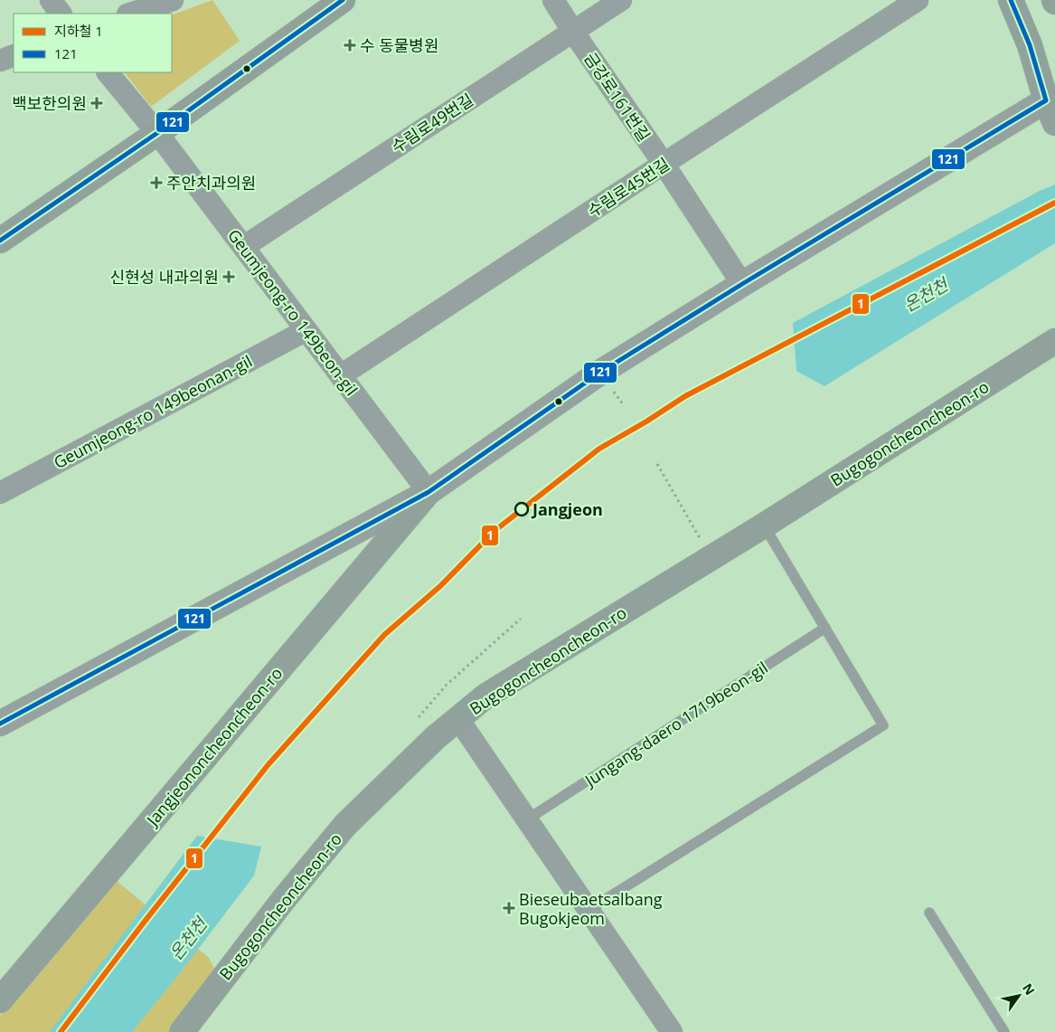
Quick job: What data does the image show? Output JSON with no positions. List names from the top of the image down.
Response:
{
  "streets": {
    "main road": ["Bugogoncheoncheon-ro", "Jangjeononcheoncheon-ro"],
    "street": [
      "금강로161번길",
      "수림로49번길",
      "수림로45번길",
      "Geumjeong-ro 149beon-gil",
      "Geumjeong-ro 149beonan-gil"
    ],
    "lane": ["Jungang-daero 1719beon-gil"]
  },
  "crossings": [
    ["금강로161번길", "수림로49번길"],
    ["금강로161번길", "수림로45번길"],
    ["수림로49번길", "Geumjeong-ro 149beon-gil"],
    ["수림로45번길", "Geumjeong-ro 149beon-gil"],
    ["Geumjeong-ro 149beon-gil", "Geumjeong-ro 149beonan-gil"],
    ["Geumjeong-ro 149beon-gil", "Jangjeononcheoncheon-ro"]
  ],
  "water": ["온천천"],
  "places": {
    "health": [
      "수 동물병원",
      "백보한의원",
      "주안치과의원",
      "신현성 내과의원",
      "Bieseubaetsalbang Bugokjeom"
    ],
    "other": ["Jangjeon"]
  },
  "lines": ["transit line 121", "metro line 1"],
  "legend": ["지하철 1", "121"],
  "north": "top right"
}
